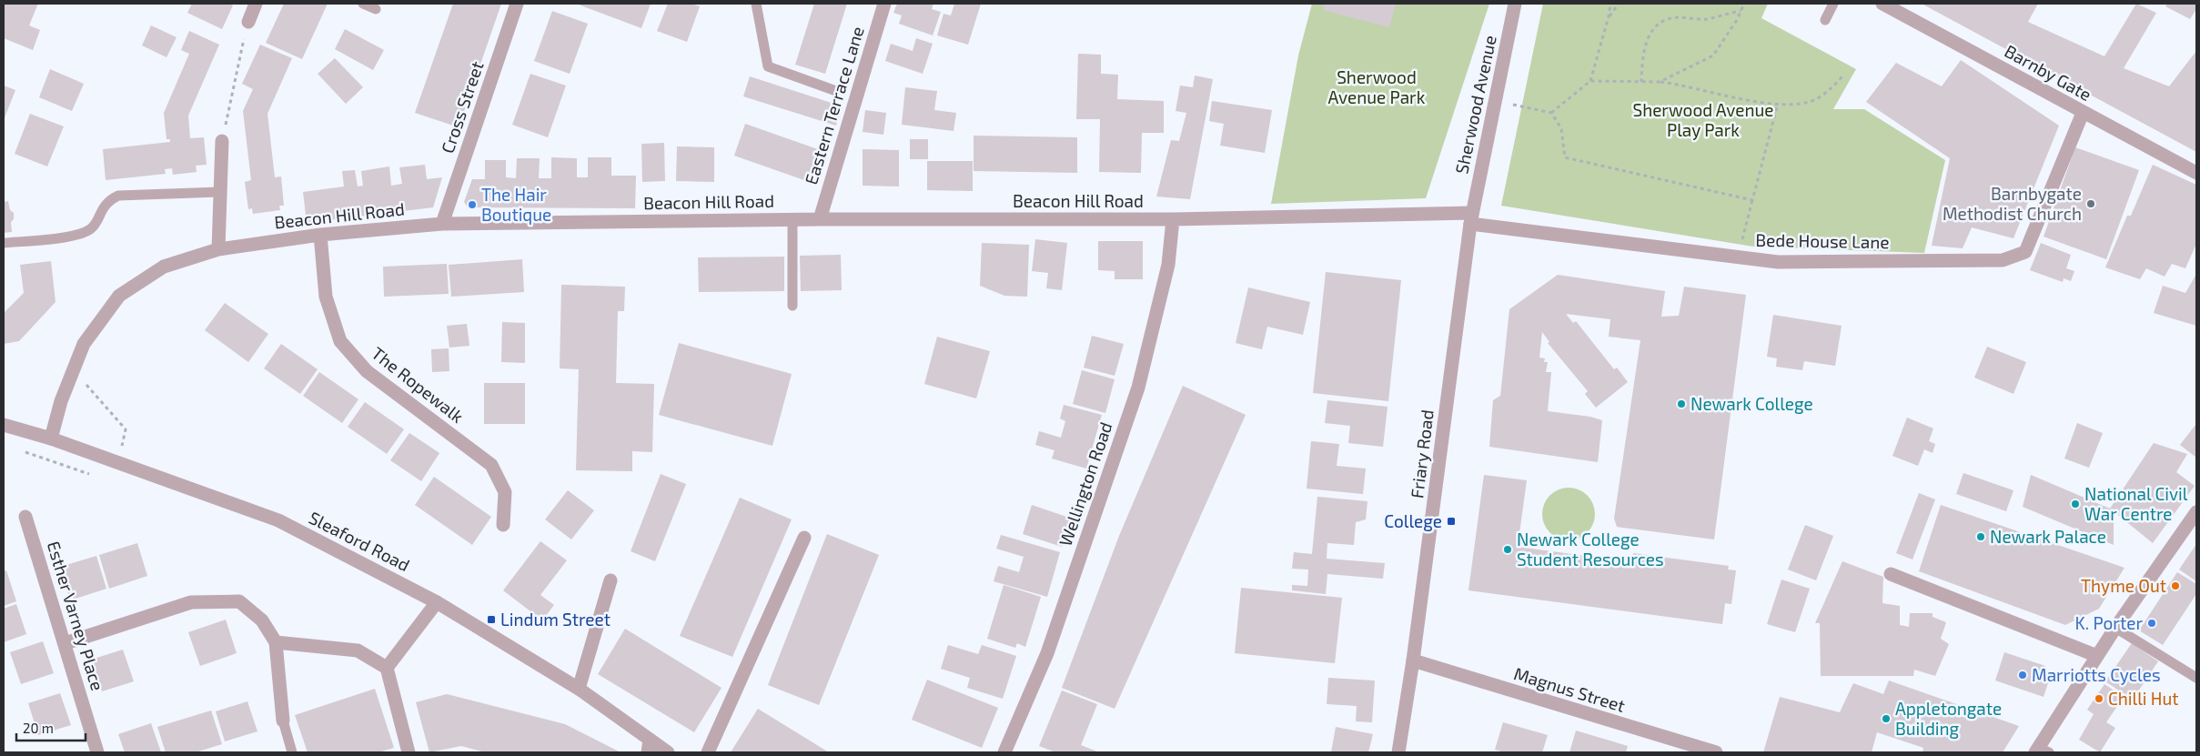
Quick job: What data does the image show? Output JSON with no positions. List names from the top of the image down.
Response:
{
  "streets": {
    "street": [
      "Barnby Gate",
      "Sherwood Avenue",
      "Eastern Terrace Lane",
      "Cross Street",
      "Beacon Hill Road",
      "Bede House Lane",
      "The Ropewalk",
      "Friary Road",
      "Wellington Road",
      "Sleaford Road",
      "Esther Varney Place",
      "Magnus Street"
    ]
  },
  "crossings": [
    ["Barnby Gate", "Bede House Lane"],
    ["Sherwood Avenue", "Beacon Hill Road"],
    ["Sherwood Avenue", "Bede House Lane"],
    ["Sherwood Avenue", "Friary Road"],
    ["Eastern Terrace Lane", "Beacon Hill Road"],
    ["Cross Street", "Beacon Hill Road"],
    ["Beacon Hill Road", "Bede House Lane"],
    ["Beacon Hill Road", "The Ropewalk"],
    ["Beacon Hill Road", "Friary Road"],
    ["Beacon Hill Road", "Wellington Road"],
    ["Beacon Hill Road", "Sleaford Road"],
    ["Bede House Lane", "Friary Road"],
    ["Friary Road", "Magnus Street"]
  ],
  "parks": ["Sherwood Avenue Park", "Sherwood Avenue Play Park"],
  "places": {
    "other": [
      "Barnbygate Methodist Church",
      "The Hair Boutique",
      "Newark College",
      "National Civil War Centre",
      "Newark Palace",
      "Newark College Student Resources",
      "Thyme Out",
      "K. Porter",
      "Marriotts Cycles",
      "Chilli Hut",
      "Appletongate Building"
    ],
    "transit": ["College", "Lindum Street"]
  },
  "scale_bar": "20 m"
}
